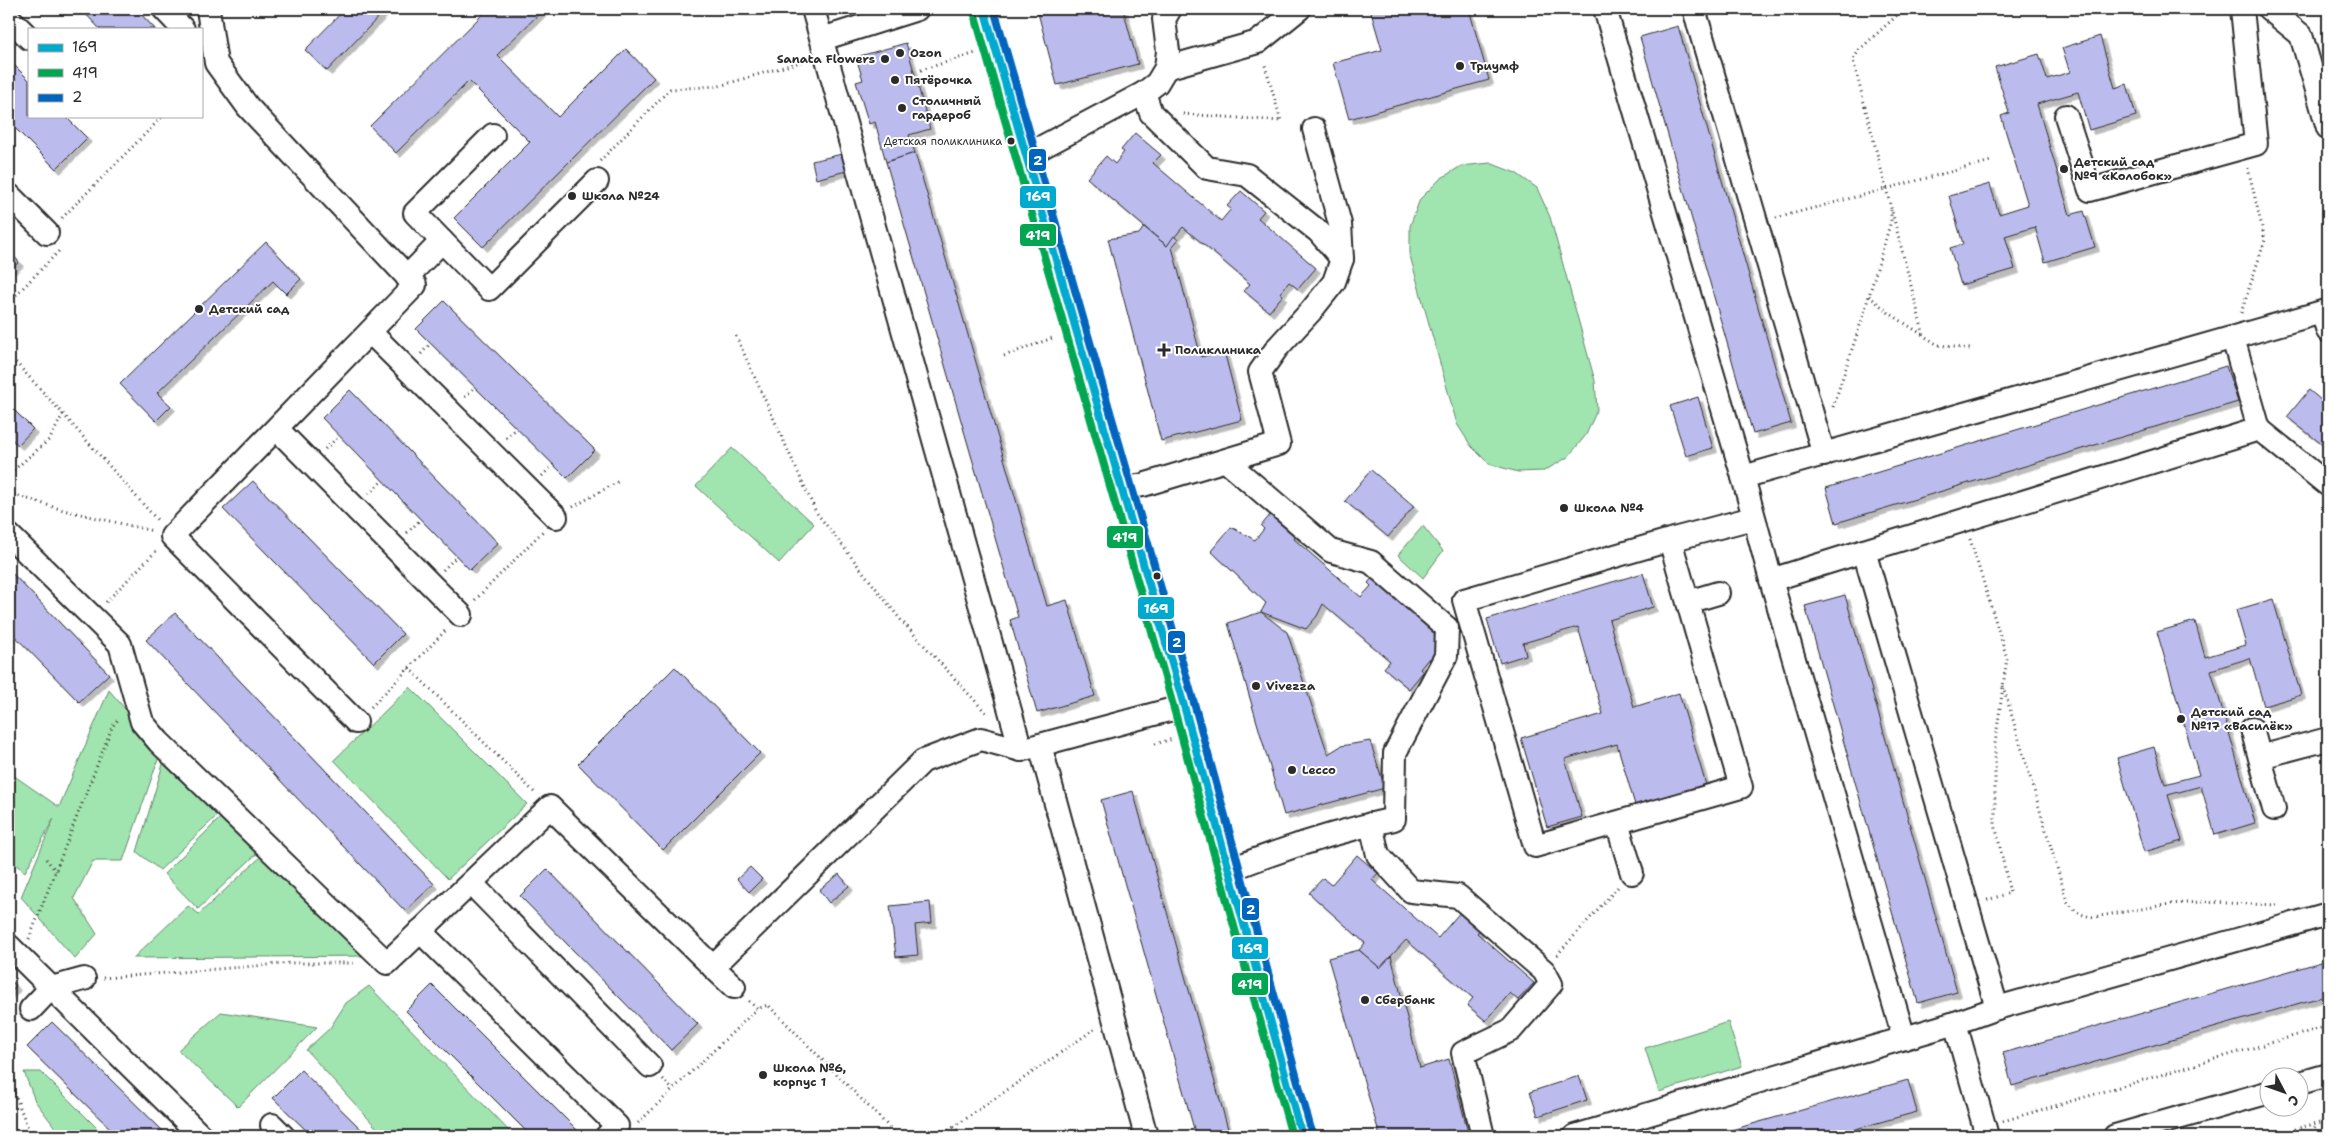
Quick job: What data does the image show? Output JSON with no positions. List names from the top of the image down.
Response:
{
  "places": {
    "other": [
      "Ozon",
      "Sanata Flowers",
      "Триумф",
      "Пятёрочка",
      "Столичный гардероб",
      "Детская поликлиника",
      "Детский сад №9 «Колобок»",
      "Школа №24",
      "Детский сад",
      "Школа №4",
      "Vivezza",
      "Детский сад №17 «Василёк»",
      "Lecco",
      "Сбербанк",
      "Школа №6, корпус 1"
    ],
    "health": ["Поликлиника"]
  },
  "lines": ["transit line 169", "transit line 2", "transit line 419"],
  "legend": ["169", "419", "2"],
  "north": "bottom right"
}
